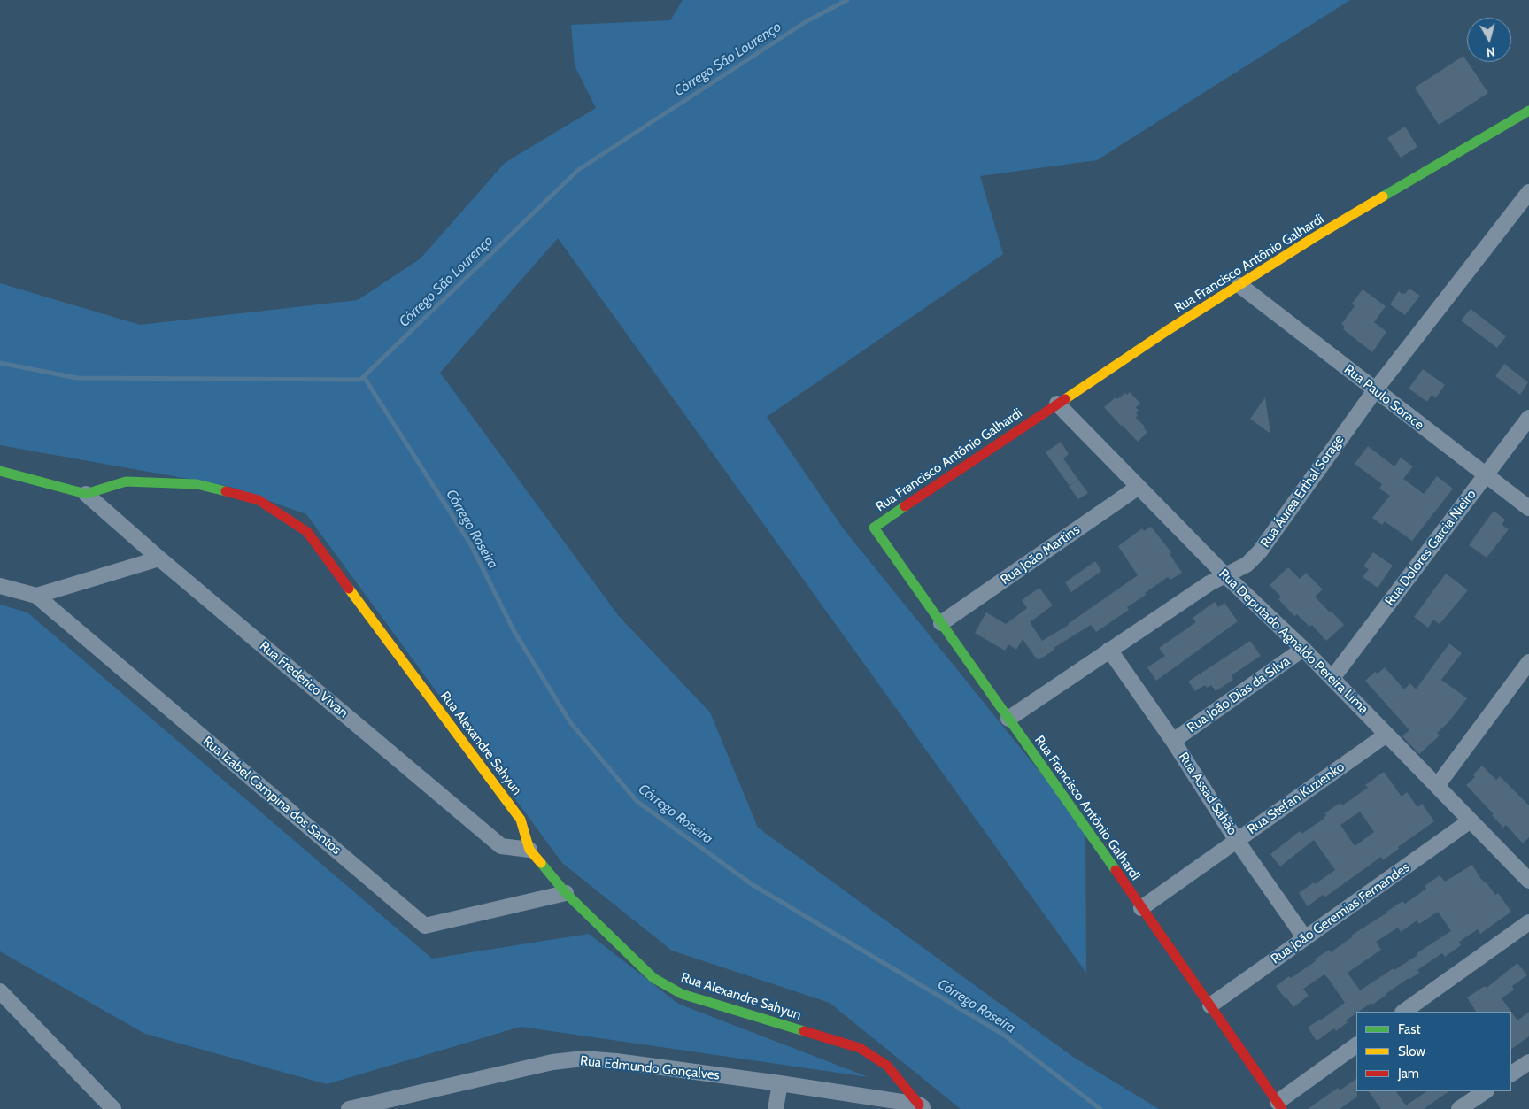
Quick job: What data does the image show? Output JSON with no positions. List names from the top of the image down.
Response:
{
  "streets": {
    "street": [
      "Rua Francisco Antônio Galhardi",
      "Rua Paulo Sorace",
      "Rua Áurea Erthal Sorage",
      "Rua Dolores Garcia Nieiro",
      "Rua João Martins",
      "Rua Deputado Agnaldo Pereira Lima",
      "Rua Frederico Vivan",
      "Rua João Dias da Silva",
      "Rua Alexandre Sahyun",
      "Rua Assad Sahão",
      "Rua Izabel Campina dos Santos",
      "Rua Stefan Kuzienko",
      "Rua João Geremias Fernandes",
      "Rua Edmundo Gonçalves"
    ]
  },
  "crossings": [
    ["Rua Francisco Antônio Galhardi", "Rua Paulo Sorace"],
    ["Rua Francisco Antônio Galhardi", "Rua Áurea Erthal Sorage"],
    ["Rua Francisco Antônio Galhardi", "Rua João Martins"],
    ["Rua Francisco Antônio Galhardi", "Rua Deputado Agnaldo Pereira Lima"],
    ["Rua Francisco Antônio Galhardi", "Rua Stefan Kuzienko"],
    ["Rua Francisco Antônio Galhardi", "Rua João Geremias Fernandes"],
    ["Rua Paulo Sorace", "Rua Áurea Erthal Sorage"],
    ["Rua Paulo Sorace", "Rua Dolores Garcia Nieiro"],
    ["Rua Áurea Erthal Sorage", "Rua Deputado Agnaldo Pereira Lima"],
    ["Rua Áurea Erthal Sorage", "Rua Assad Sahão"],
    ["Rua Dolores Garcia Nieiro", "Rua Deputado Agnaldo Pereira Lima"],
    ["Rua João Martins", "Rua Deputado Agnaldo Pereira Lima"],
    ["Rua Deputado Agnaldo Pereira Lima", "Rua João Dias da Silva"],
    ["Rua Deputado Agnaldo Pereira Lima", "Rua Stefan Kuzienko"],
    ["Rua Deputado Agnaldo Pereira Lima", "Rua João Geremias Fernandes"],
    ["Rua Frederico Vivan", "Rua Alexandre Sahyun"],
    ["Rua João Dias da Silva", "Rua Assad Sahão"],
    ["Rua Alexandre Sahyun", "Rua Izabel Campina dos Santos"],
    ["Rua Alexandre Sahyun", "Rua Edmundo Gonçalves"],
    ["Rua Assad Sahão", "Rua Stefan Kuzienko"],
    ["Rua Assad Sahão", "Rua João Geremias Fernandes"]
  ],
  "water": ["Córrego São Lourenço", "Córrego Roseira"],
  "legend": ["Fast", "Slow", "Jam"],
  "north": "bottom"
}
